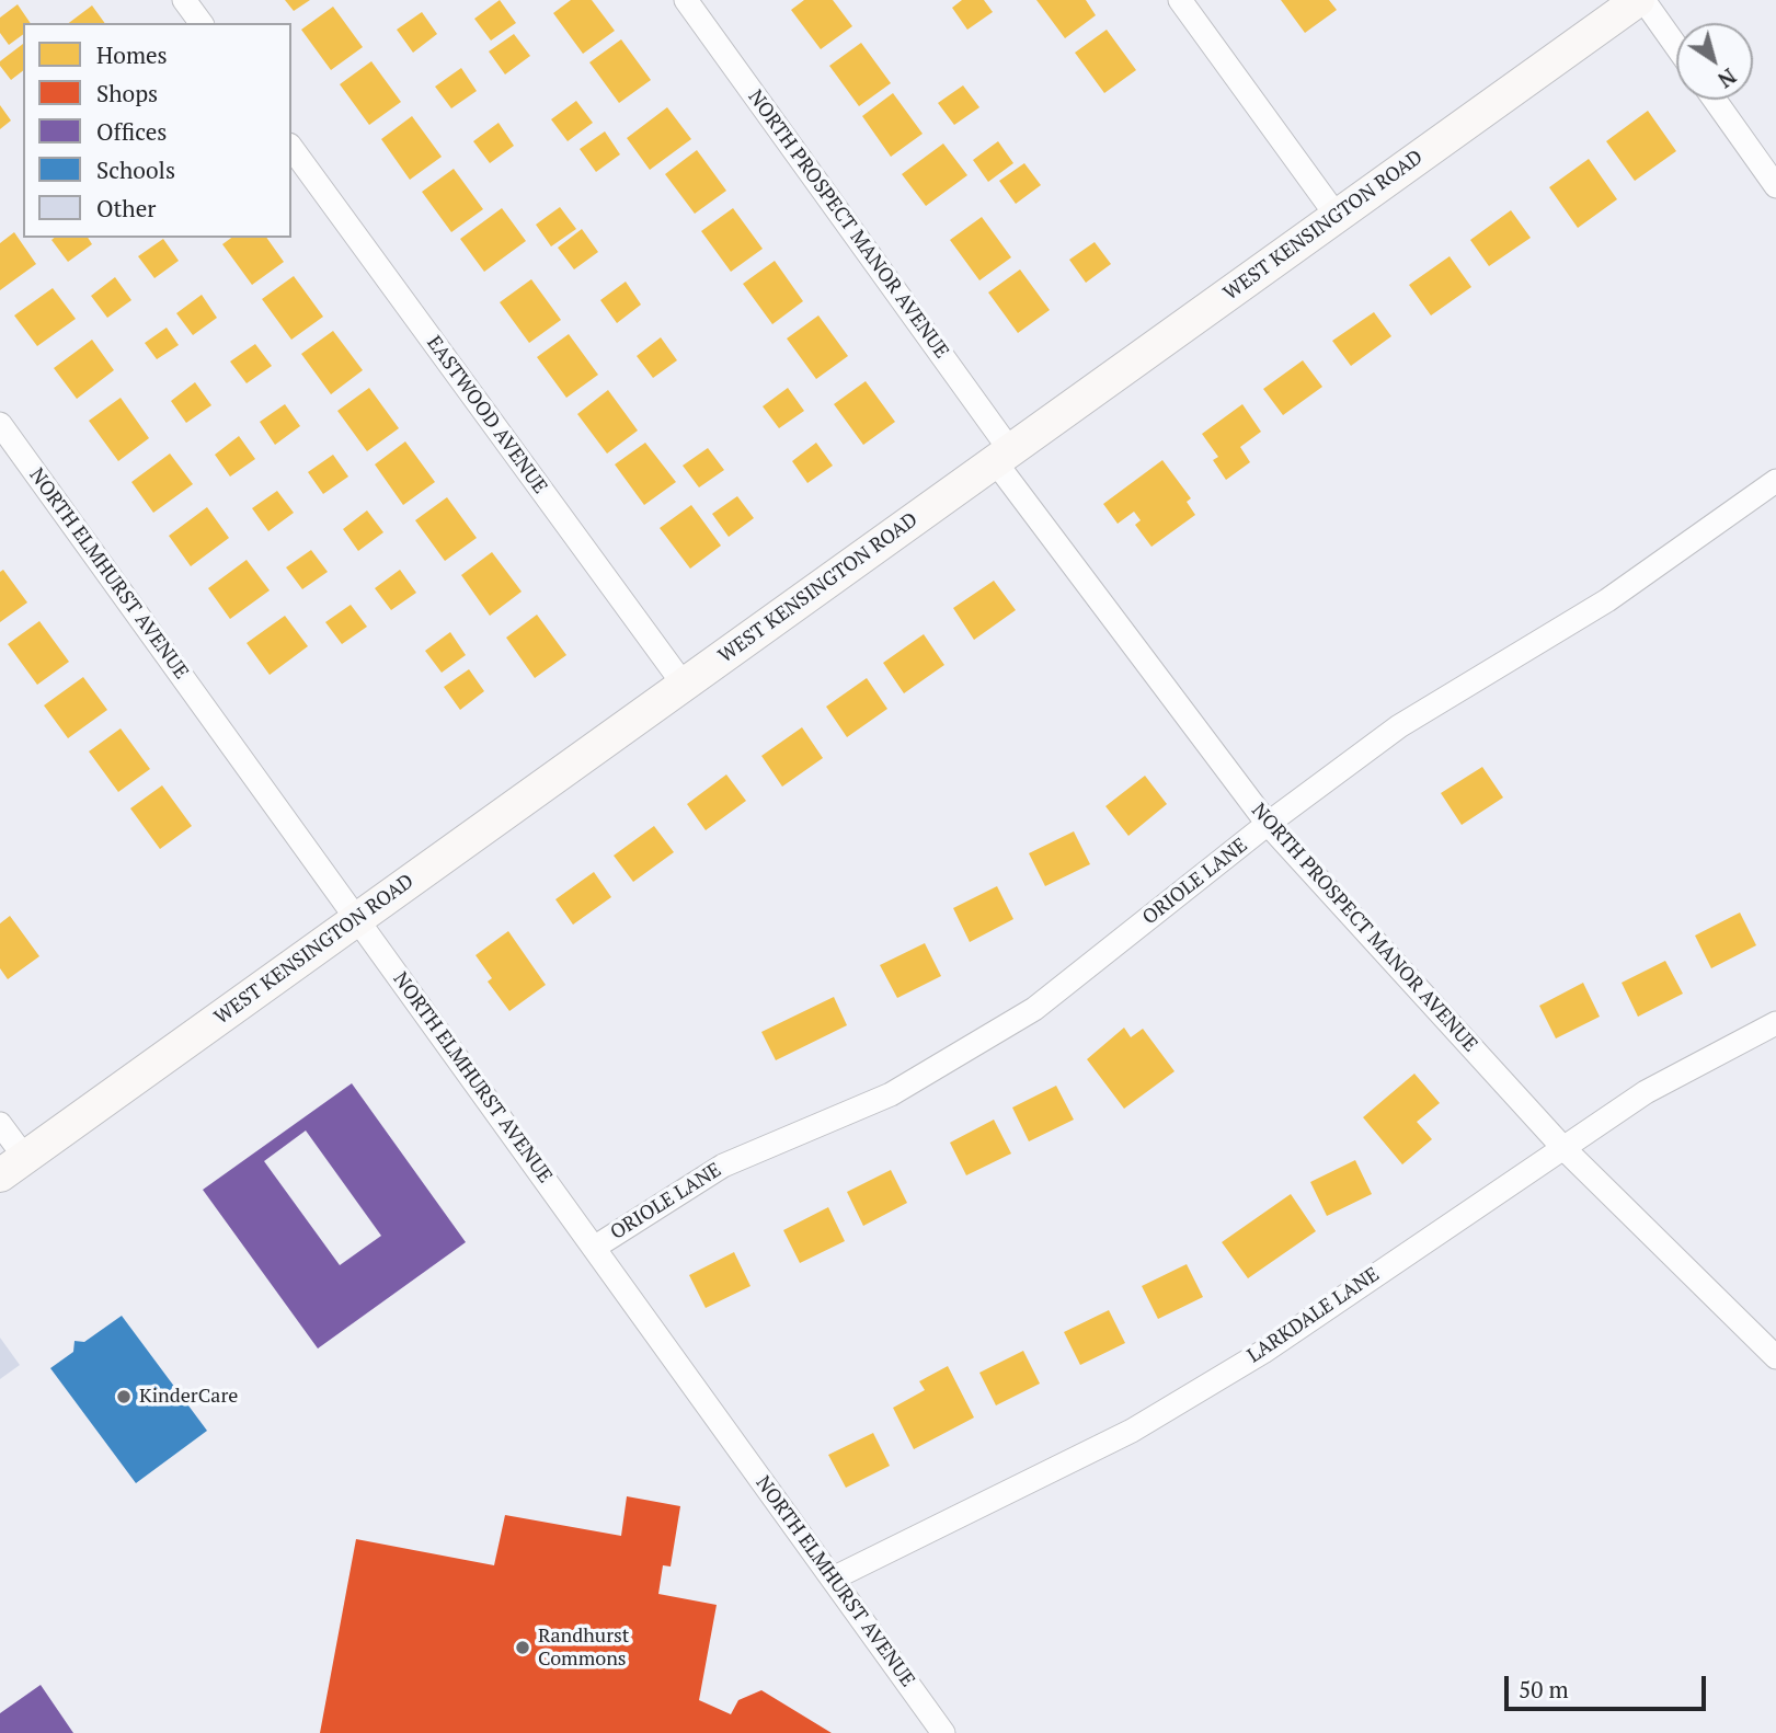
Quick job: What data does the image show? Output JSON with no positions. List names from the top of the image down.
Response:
{
  "streets": {
    "main road": ["WEST KENSINGTON ROAD"],
    "street": [
      "NORTH PROSPECT MANOR AVENUE",
      "EASTWOOD AVENUE",
      "NORTH ELMHURST AVENUE",
      "ORIOLE LANE",
      "LARKDALE LANE"
    ]
  },
  "crossings": [
    ["NORTH PROSPECT MANOR AVENUE", "WEST KENSINGTON ROAD"],
    ["NORTH PROSPECT MANOR AVENUE", "ORIOLE LANE"],
    ["NORTH PROSPECT MANOR AVENUE", "LARKDALE LANE"],
    ["WEST KENSINGTON ROAD", "EASTWOOD AVENUE"],
    ["WEST KENSINGTON ROAD", "NORTH ELMHURST AVENUE"],
    ["NORTH ELMHURST AVENUE", "ORIOLE LANE"],
    ["NORTH ELMHURST AVENUE", "LARKDALE LANE"]
  ],
  "places": ["KinderCare", "Randhurst Commons"],
  "legend": [
    "Homes",
    "Shops",
    "Offices",
    "Schools",
    "Other"
  ],
  "scale_bar": "50 m",
  "north": "bottom right"
}
